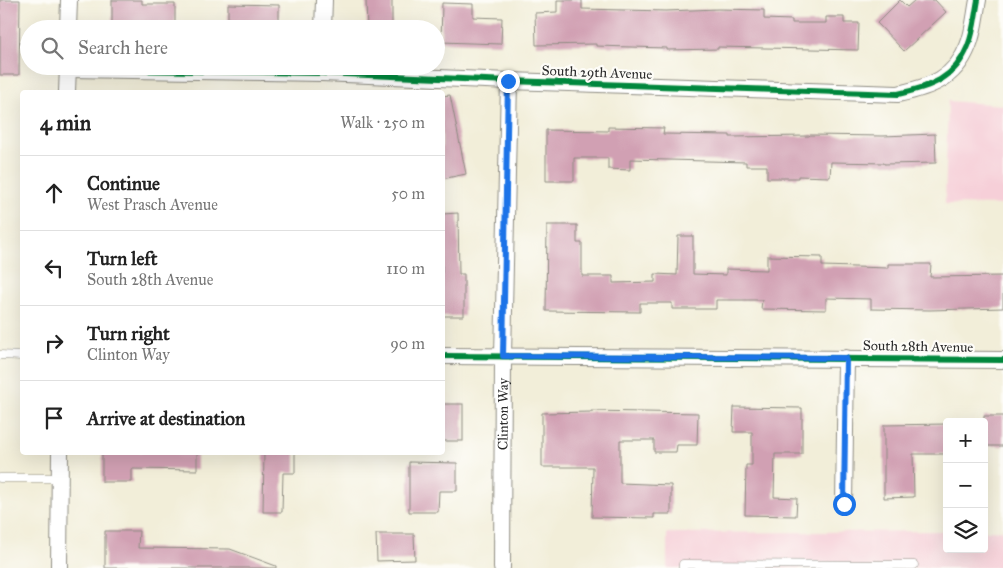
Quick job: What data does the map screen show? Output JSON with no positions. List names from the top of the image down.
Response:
{
  "streets": {
    "street": ["South 29th Avenue", "South 28th Avenue", "Clinton Way"]
  },
  "crossings": [
    ["South 29th Avenue", "Clinton Way"],
    ["South 28th Avenue", "Clinton Way"]
  ],
  "page": {
    "search": "Search here",
    "heading": ["4 min", "Walk · 250 m"],
    "list": [
      ["Continue", "West Prasch Avenue", "50 m"],
      ["Turn left", "South 28th Avenue", "110 m"],
      ["Turn right", "Clinton Way", "90 m"],
      "Arrive at destination"
    ],
    "map_buttons": ["+", "−"]
  }
}
